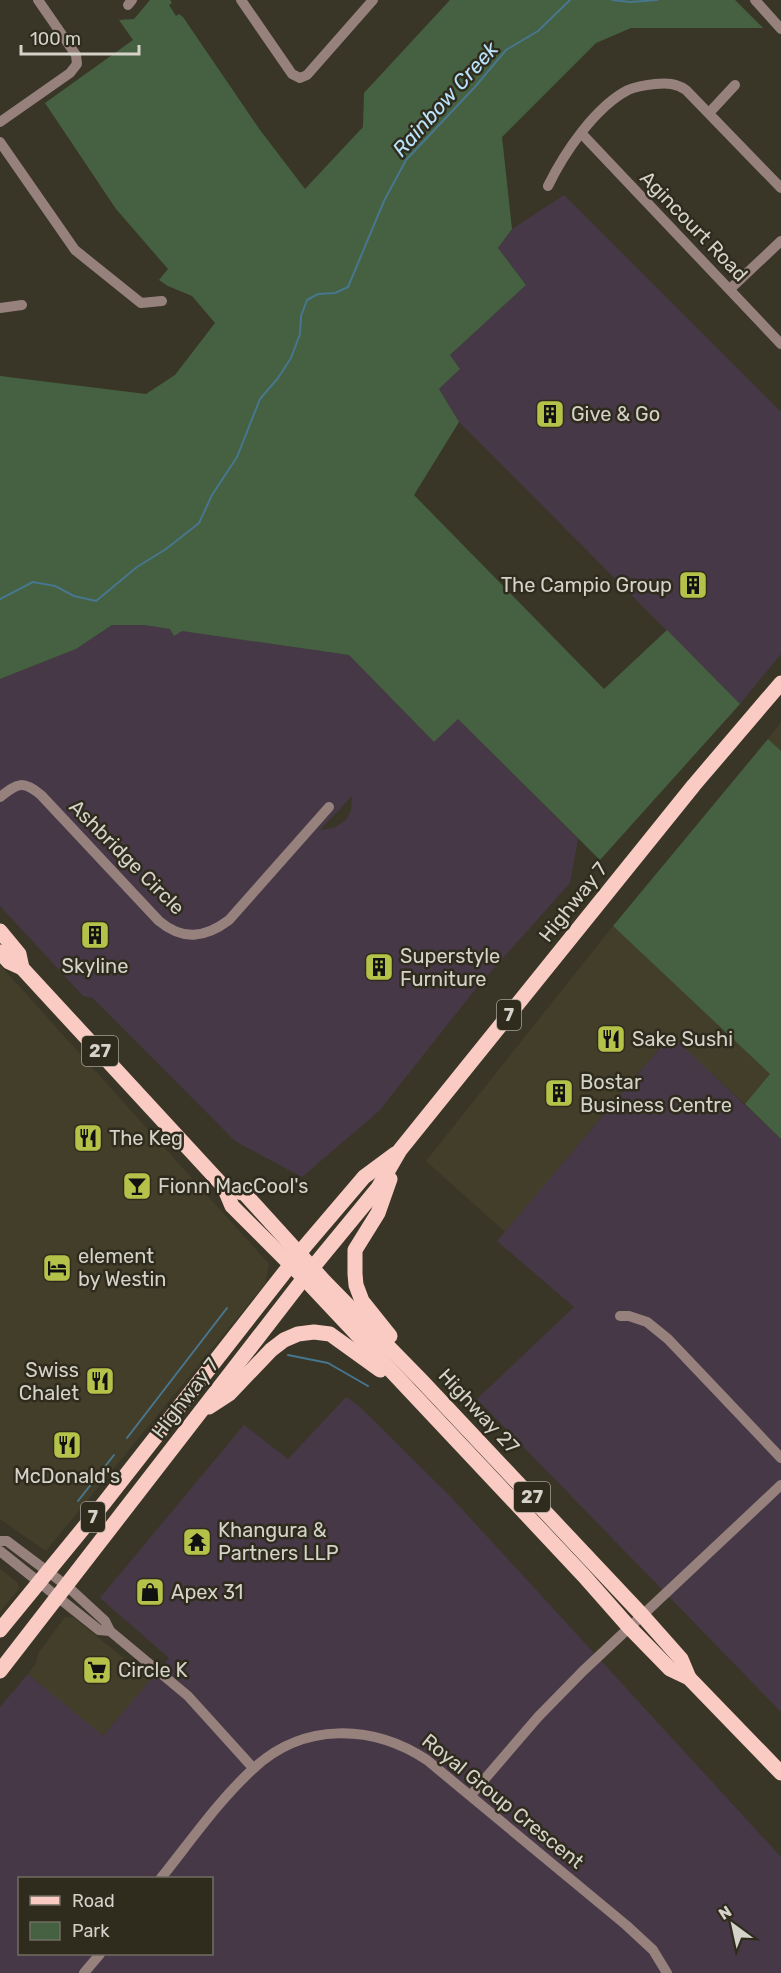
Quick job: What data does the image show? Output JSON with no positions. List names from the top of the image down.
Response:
{
  "streets": {
    "main road": [
      "Highway 7",
      "7",
      "27",
      "Highway 27"
    ],
    "street": ["Agincourt Road", "Ashbridge Circle", "Royal Group Crescent"]
  },
  "crossings": [
    ["Highway 7", "Highway 27"]
  ],
  "water": ["Rainbow Creek"],
  "places": {
    "building": [
      "Give & Go",
      "The Campio Group",
      "Skyline",
      "Superstyle Furniture",
      "Bostar Business Centre"
    ],
    "restaurant": [
      "Sake Sushi",
      "The Keg",
      "Swiss Chalet",
      "McDonald's"
    ],
    "bar": ["Fionn MacCool's"],
    "hotel": ["element by Westin"],
    "temple": ["Khangura & Partners LLP"],
    "shop": ["Apex 31"],
    "supermarket": ["Circle K"]
  },
  "legend": ["Road", "Park"],
  "scale_bar": "100 m",
  "north": "top left"
}
